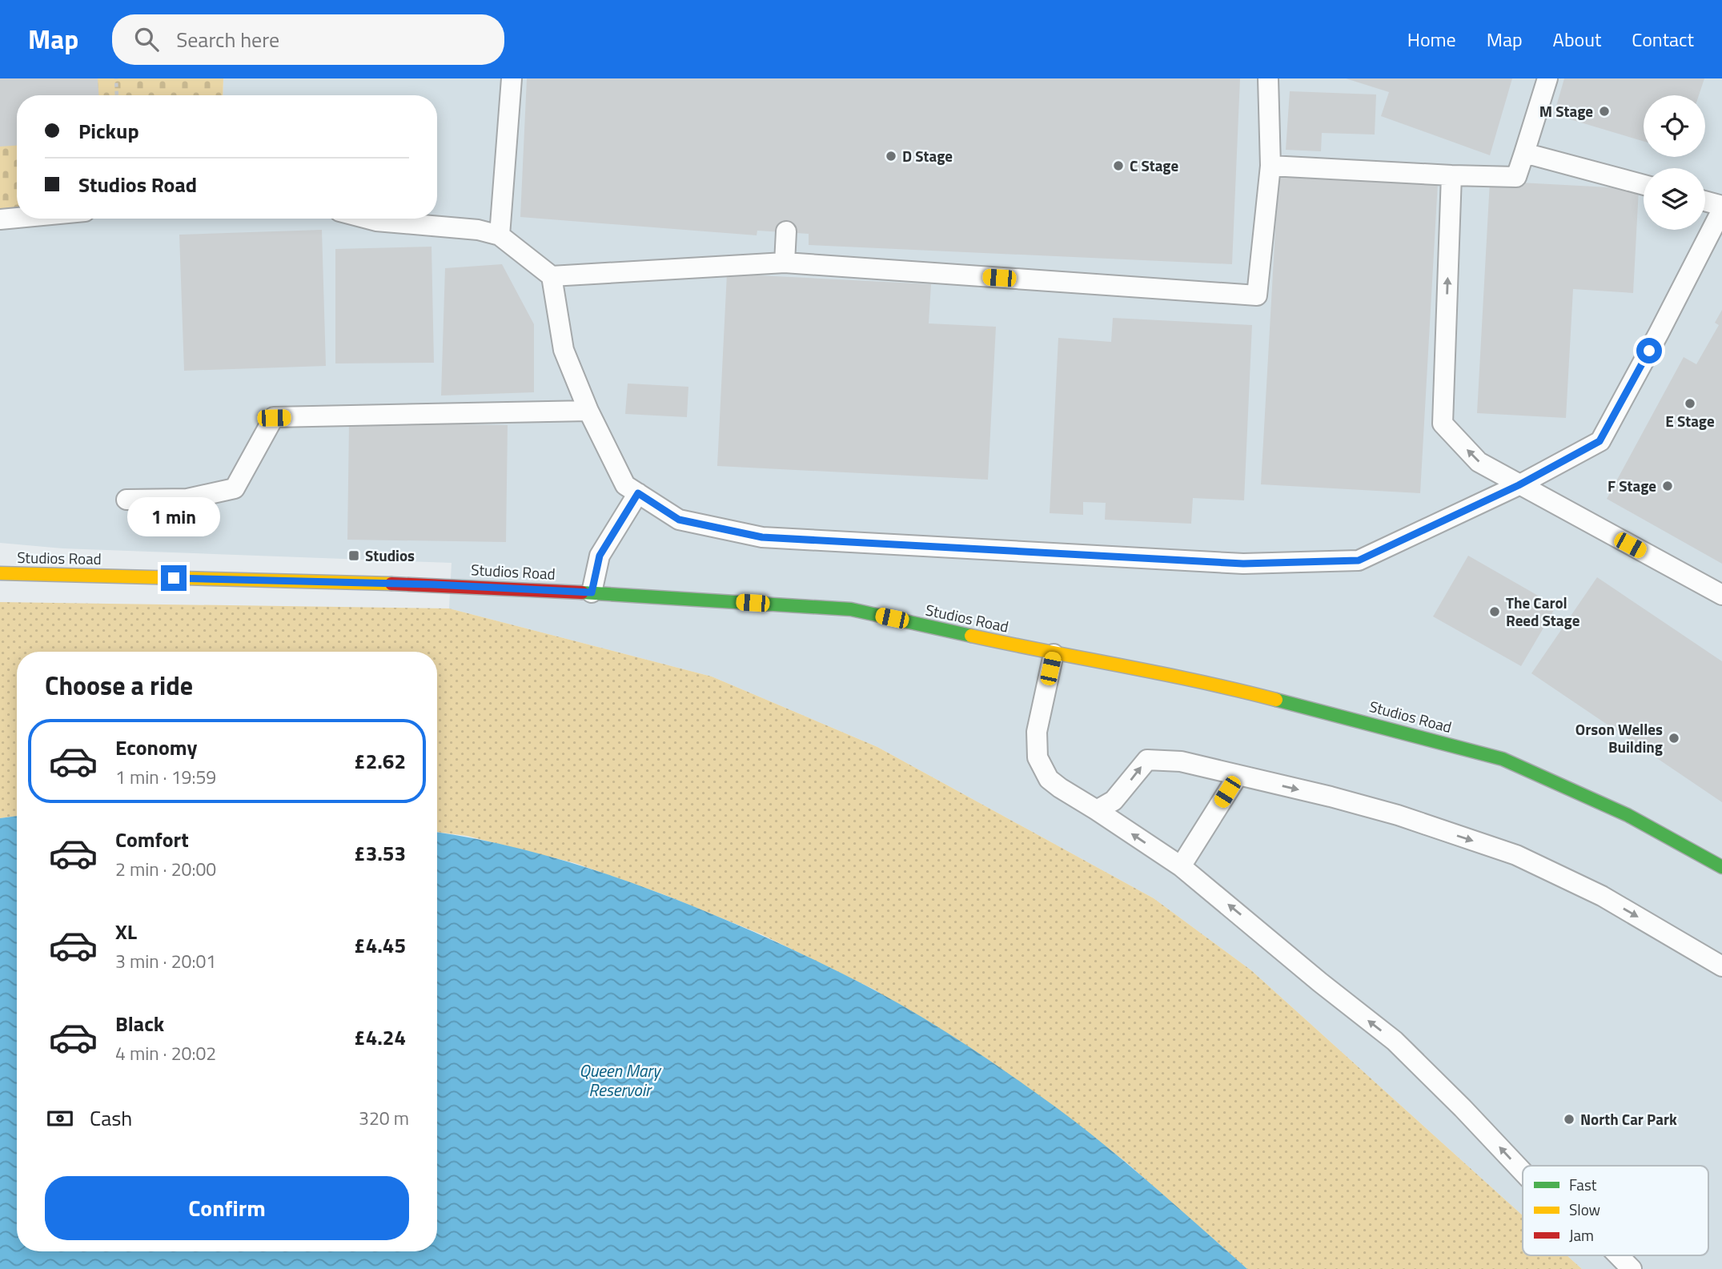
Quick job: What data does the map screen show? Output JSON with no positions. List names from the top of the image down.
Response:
{
  "streets": {
    "street": ["Studios Road"]
  },
  "water": ["Queen Mary Reservoir"],
  "places": {
    "other": [
      "M Stage",
      "D Stage",
      "C Stage",
      "E Stage",
      "F Stage",
      "The Carol Reed Stage",
      "Orson Welles Building",
      "North Car Park"
    ],
    "transit": ["Studios"]
  },
  "legend": ["Fast", "Slow", "Jam"],
  "page": {
    "header": "Map",
    "search": "Search here",
    "nav": [
      "Home",
      "Map",
      "About",
      "Contact"
    ],
    "banner": ["Pickup", "Studios Road"],
    "bubble": "1 min",
    "heading": "Choose a ride",
    "list": [
      {
        "name": "Economy",
        "note": "1 min · 19:59",
        "value": "£2.62"
      },
      {
        "name": "Comfort",
        "note": "2 min · 20:00",
        "value": "£3.53"
      },
      {
        "name": "XL",
        "note": "3 min · 20:01",
        "value": "£4.45"
      },
      {
        "name": "Black",
        "note": "4 min · 20:02",
        "value": "£4.24"
      }
    ],
    "pay": ["Cash", "320 m"],
    "buttons": "Confirm"
  }
}
